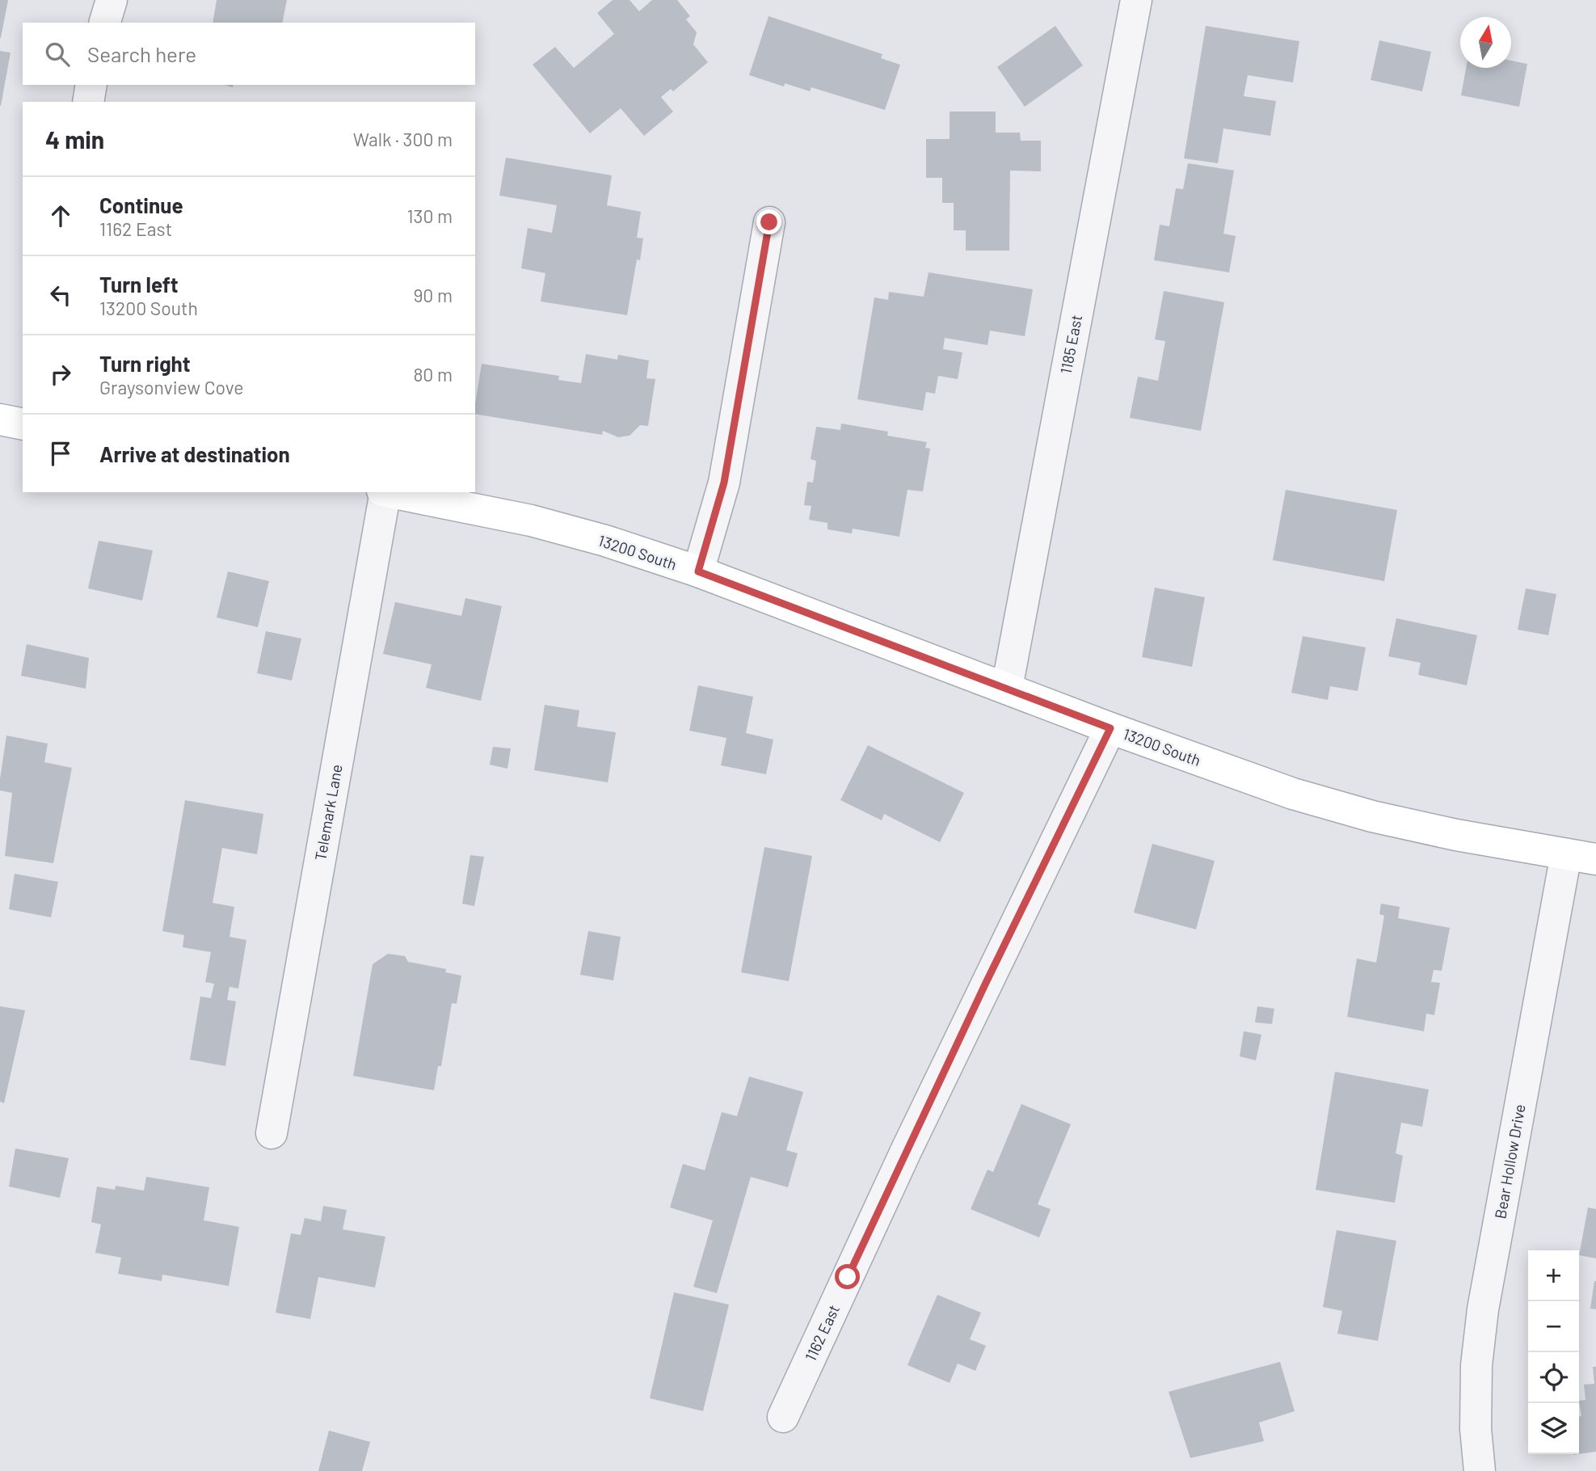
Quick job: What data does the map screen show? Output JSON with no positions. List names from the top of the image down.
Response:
{
  "streets": {
    "street": [
      "1185 East",
      "13200 South",
      "Telemark Lane",
      "Bear Hollow Drive",
      "1162 East"
    ]
  },
  "crossings": [
    ["1185 East", "13200 South"],
    ["13200 South", "Bear Hollow Drive"],
    ["13200 South", "1162 East"]
  ],
  "north": "top",
  "page": {
    "search": "Search here",
    "heading": ["4 min", "Walk · 300 m"],
    "list": [
      ["Continue", "1162 East", "130 m"],
      ["Turn left", "13200 South", "90 m"],
      ["Turn right", "Graysonview Cove", "80 m"],
      "Arrive at destination"
    ],
    "map_buttons": ["+", "−"]
  }
}
